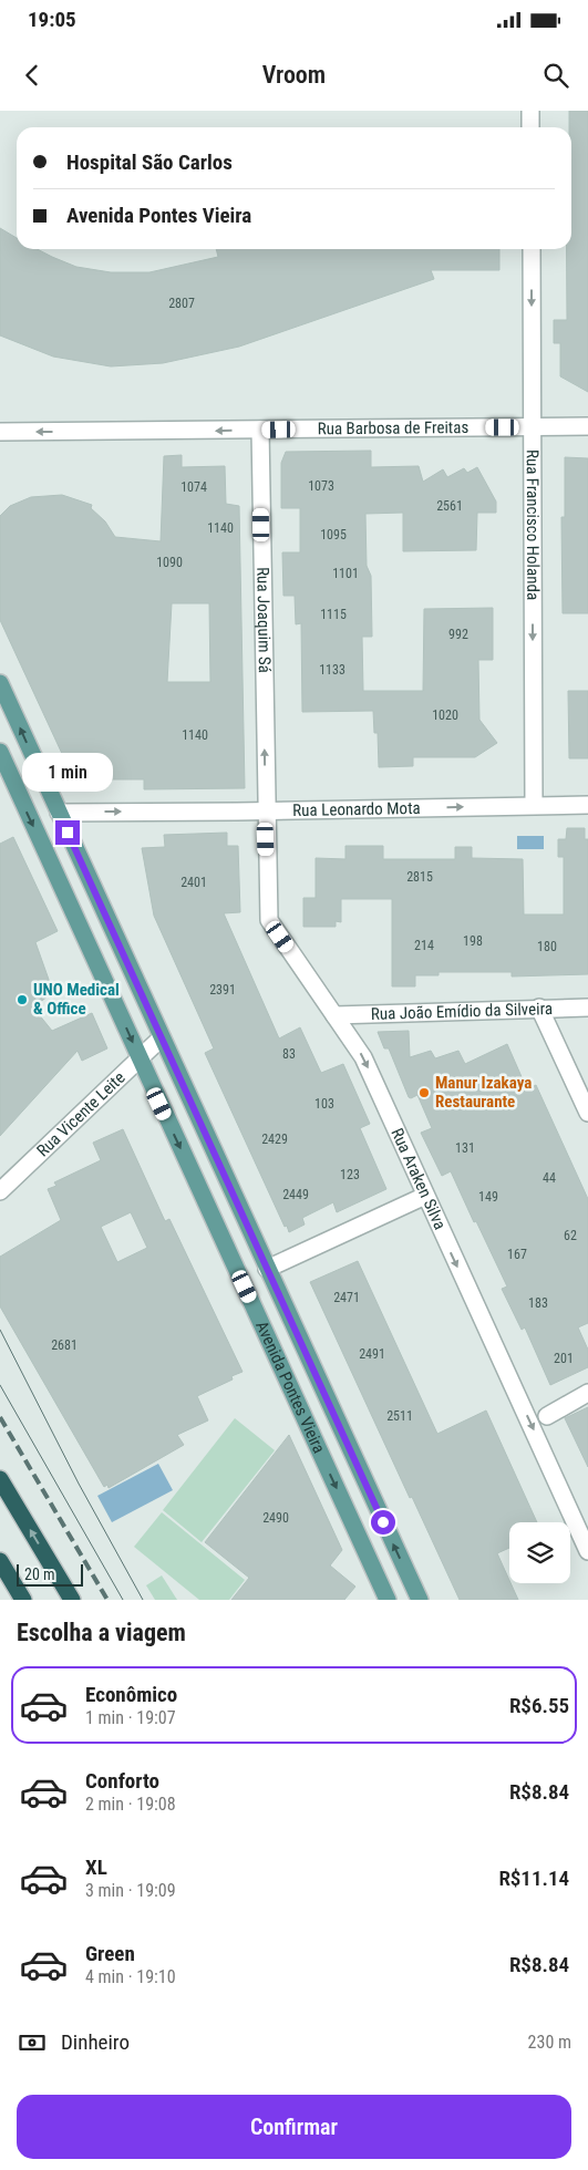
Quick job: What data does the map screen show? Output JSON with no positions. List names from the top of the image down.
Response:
{
  "streets": {
    "main road": ["Avenida Pontes Vieira"],
    "street": [
      "Rua Barbosa de Freitas",
      "Rua Francisco Holanda",
      "Rua Joaquim Sá",
      "Rua Leonardo Mota",
      "Rua João Emídio da Silveira",
      "Rua Vicente Leite",
      "Rua Araken Silva"
    ]
  },
  "crossings": [
    ["Rua Barbosa de Freitas", "Rua Francisco Holanda"],
    ["Rua Barbosa de Freitas", "Rua Joaquim Sá"],
    ["Rua Francisco Holanda", "Rua Leonardo Mota"],
    ["Rua Joaquim Sá", "Rua Leonardo Mota"],
    ["Rua Joaquim Sá", "Rua Araken Silva"],
    ["Rua Leonardo Mota", "Rua Araken Silva"],
    ["Rua Leonardo Mota", "Avenida Pontes Vieira"],
    ["Rua João Emídio da Silveira", "Rua Araken Silva"],
    ["Rua Vicente Leite", "Avenida Pontes Vieira"]
  ],
  "one_way": [
    "Rua Barbosa de Freitas",
    "Rua Francisco Holanda",
    "Rua Joaquim Sá",
    "Rua Leonardo Mota",
    "Rua Araken Silva"
  ],
  "places": ["UNO Medical & Office", "Manur Izakaya Restaurante"],
  "house_numbers": [
    "2807",
    "1073",
    "1074",
    "2561",
    "1140",
    "1095",
    "1090",
    "1101",
    "1115",
    "992",
    "1133",
    "1020",
    "1140",
    "2815",
    "2401",
    "198",
    "214",
    "180",
    "2391",
    "83",
    "103",
    "2429",
    "131",
    "123",
    "44",
    "2449",
    "149",
    "62",
    "167",
    "2471",
    "183",
    "2681",
    "2491",
    "201",
    "2511",
    "2490"
  ],
  "scale_bar": "20 m",
  "page": {
    "status": "19:05",
    "header": "Vroom",
    "banner": ["Hospital São Carlos", "Avenida Pontes Vieira"],
    "bubble": "1 min",
    "scale": "20 m",
    "heading": "Escolha a viagem",
    "list": [
      {
        "name": "Econômico",
        "note": "1 min · 19:07",
        "value": "R$6.55"
      },
      {
        "name": "Conforto",
        "note": "2 min · 19:08",
        "value": "R$8.84"
      },
      {
        "name": "XL",
        "note": "3 min · 19:09",
        "value": "R$11.14"
      },
      {
        "name": "Green",
        "note": "4 min · 19:10",
        "value": "R$8.84"
      }
    ],
    "pay": ["Dinheiro", "230 m"],
    "buttons": "Confirmar"
  }
}
